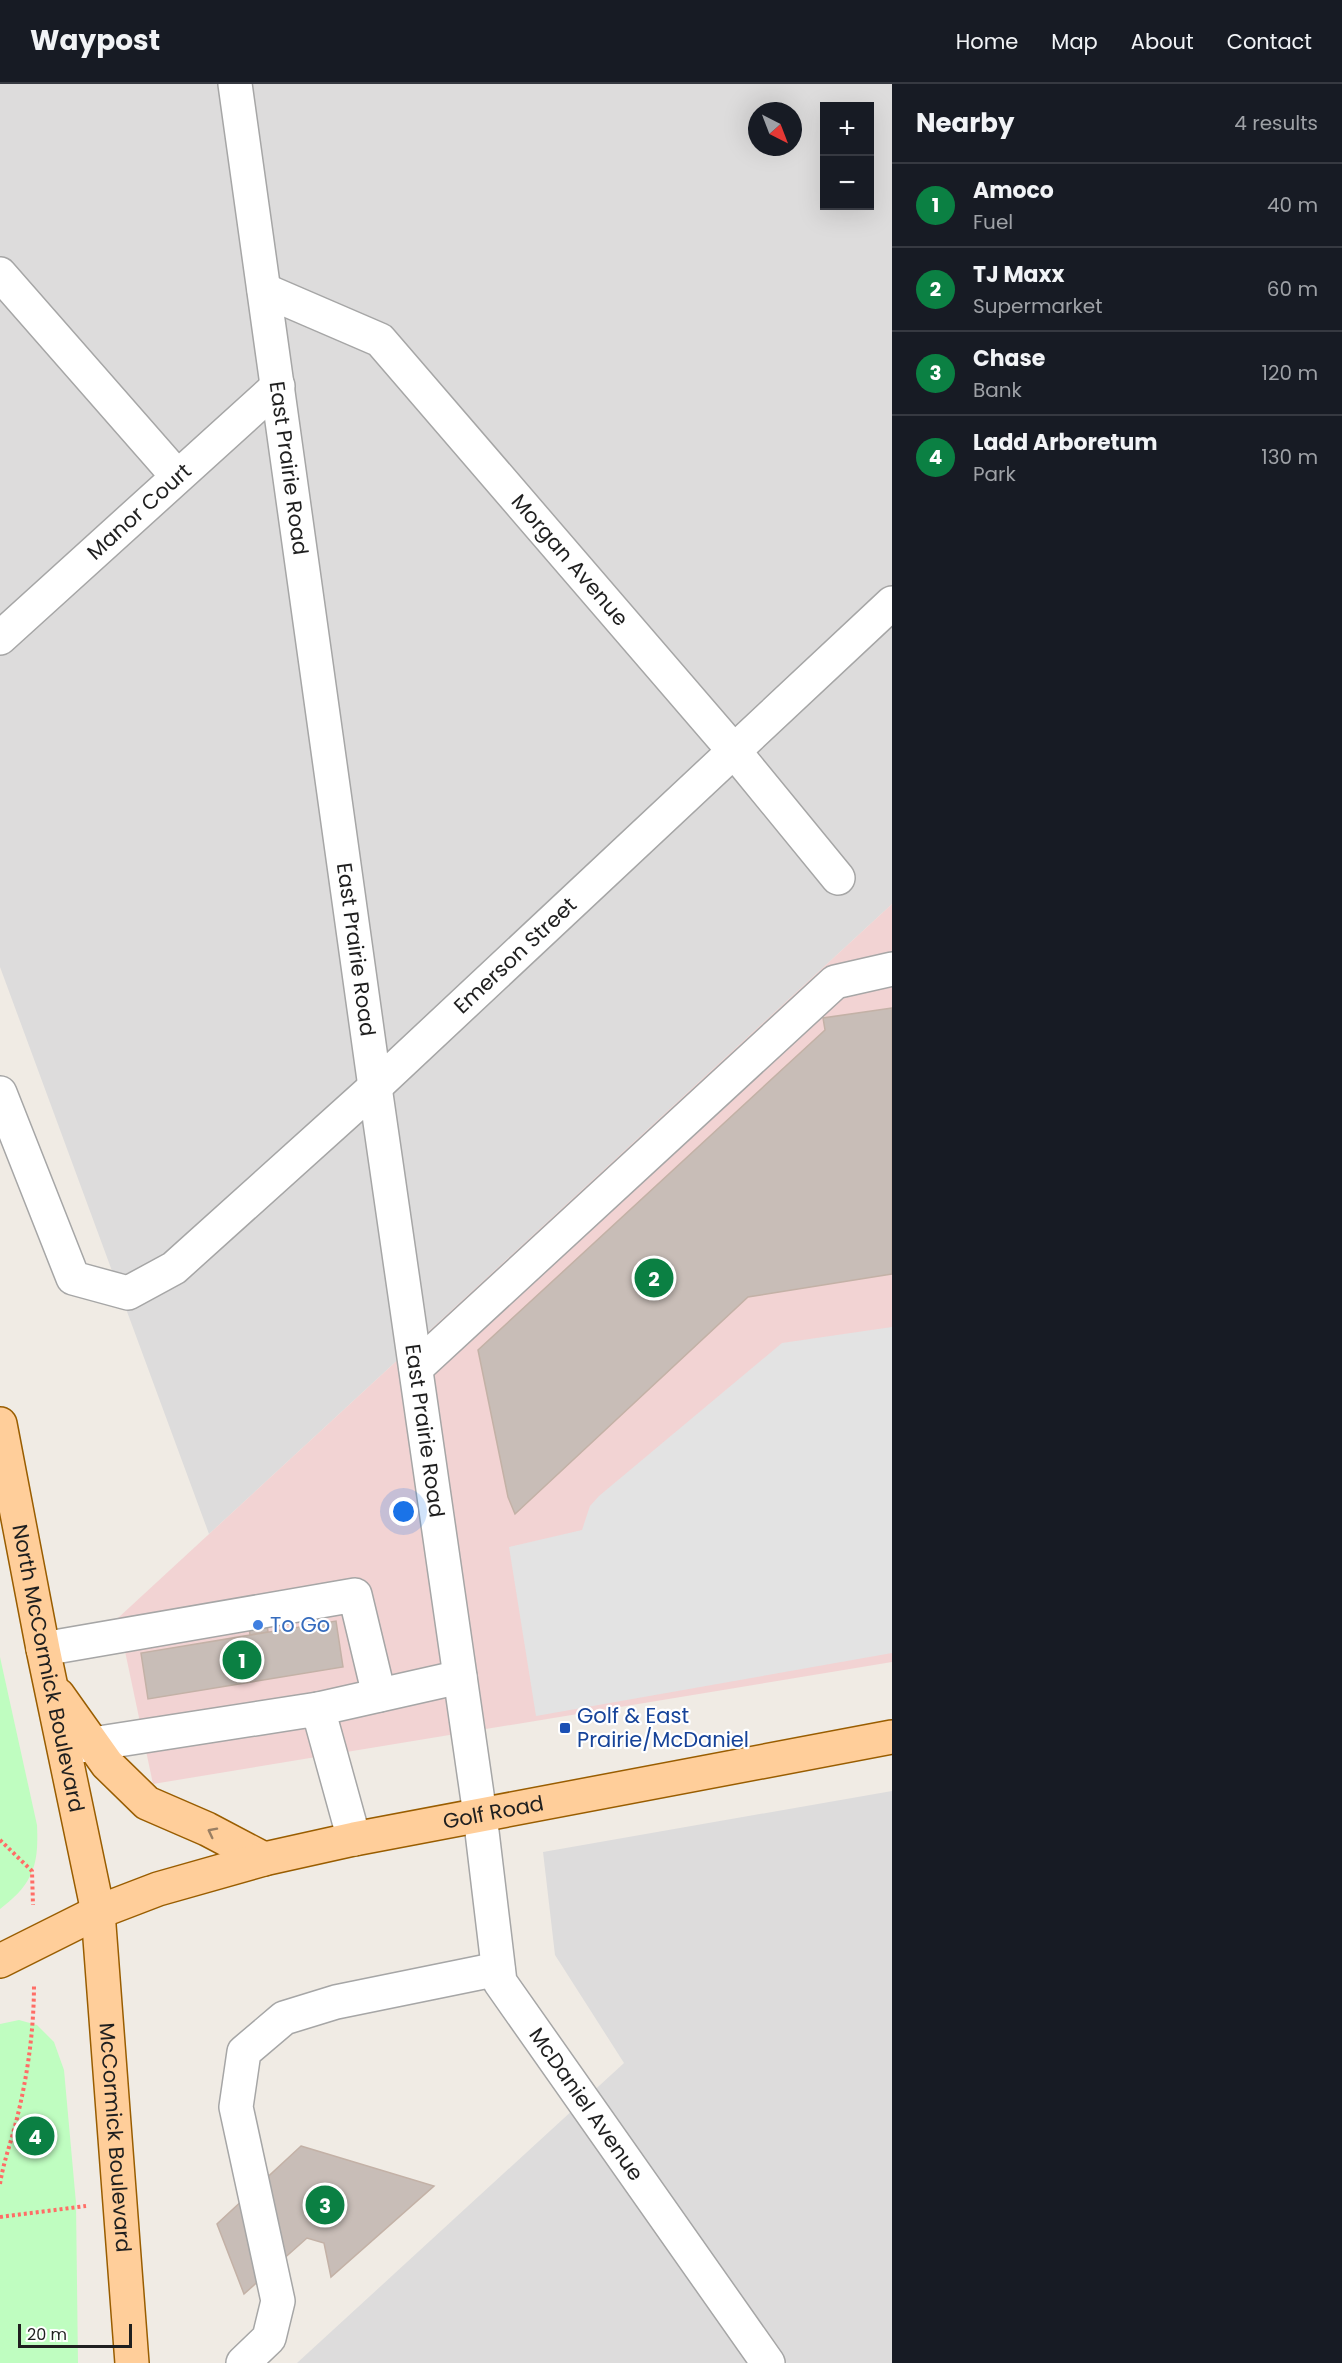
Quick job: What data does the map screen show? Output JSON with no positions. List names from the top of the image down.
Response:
{
  "streets": {
    "main road": ["North McCormick Boulevard", "Golf Road", "McCormick Boulevard"],
    "street": [
      "East Prairie Road",
      "Manor Court",
      "Morgan Avenue",
      "Emerson Street",
      "McDaniel Avenue"
    ]
  },
  "crossings": [
    ["East Prairie Road", "Manor Court"],
    ["East Prairie Road", "Morgan Avenue"],
    ["East Prairie Road", "Emerson Street"],
    ["East Prairie Road", "Golf Road"],
    ["East Prairie Road", "McDaniel Avenue"],
    ["Morgan Avenue", "Emerson Street"],
    ["North McCormick Boulevard", "Golf Road"],
    ["North McCormick Boulevard", "McCormick Boulevard"],
    ["Golf Road", "McDaniel Avenue"],
    ["Golf Road", "McCormick Boulevard"]
  ],
  "places": {
    "other": ["To Go"],
    "transit": ["Golf & East Prairie/McDaniel"]
  },
  "scale_bar": "20 m",
  "north": "bottom right",
  "page": {
    "header": "Waypost",
    "nav": [
      "Home",
      "Map",
      "About",
      "Contact"
    ],
    "heading": ["Nearby", "4 results"],
    "map_buttons": ["+", "−"],
    "list": [
      {
        "mark": "1",
        "name": "Amoco",
        "note": "Fuel",
        "value": "40 m"
      },
      {
        "mark": "2",
        "name": "TJ Maxx",
        "note": "Supermarket",
        "value": "60 m"
      },
      {
        "mark": "3",
        "name": "Chase",
        "note": "Bank",
        "value": "120 m"
      },
      {
        "mark": "4",
        "name": "Ladd Arboretum",
        "note": "Park",
        "value": "130 m"
      }
    ],
    "pins": [
      "2",
      "1",
      "4",
      "3"
    ],
    "scale": "20 m"
  }
}
